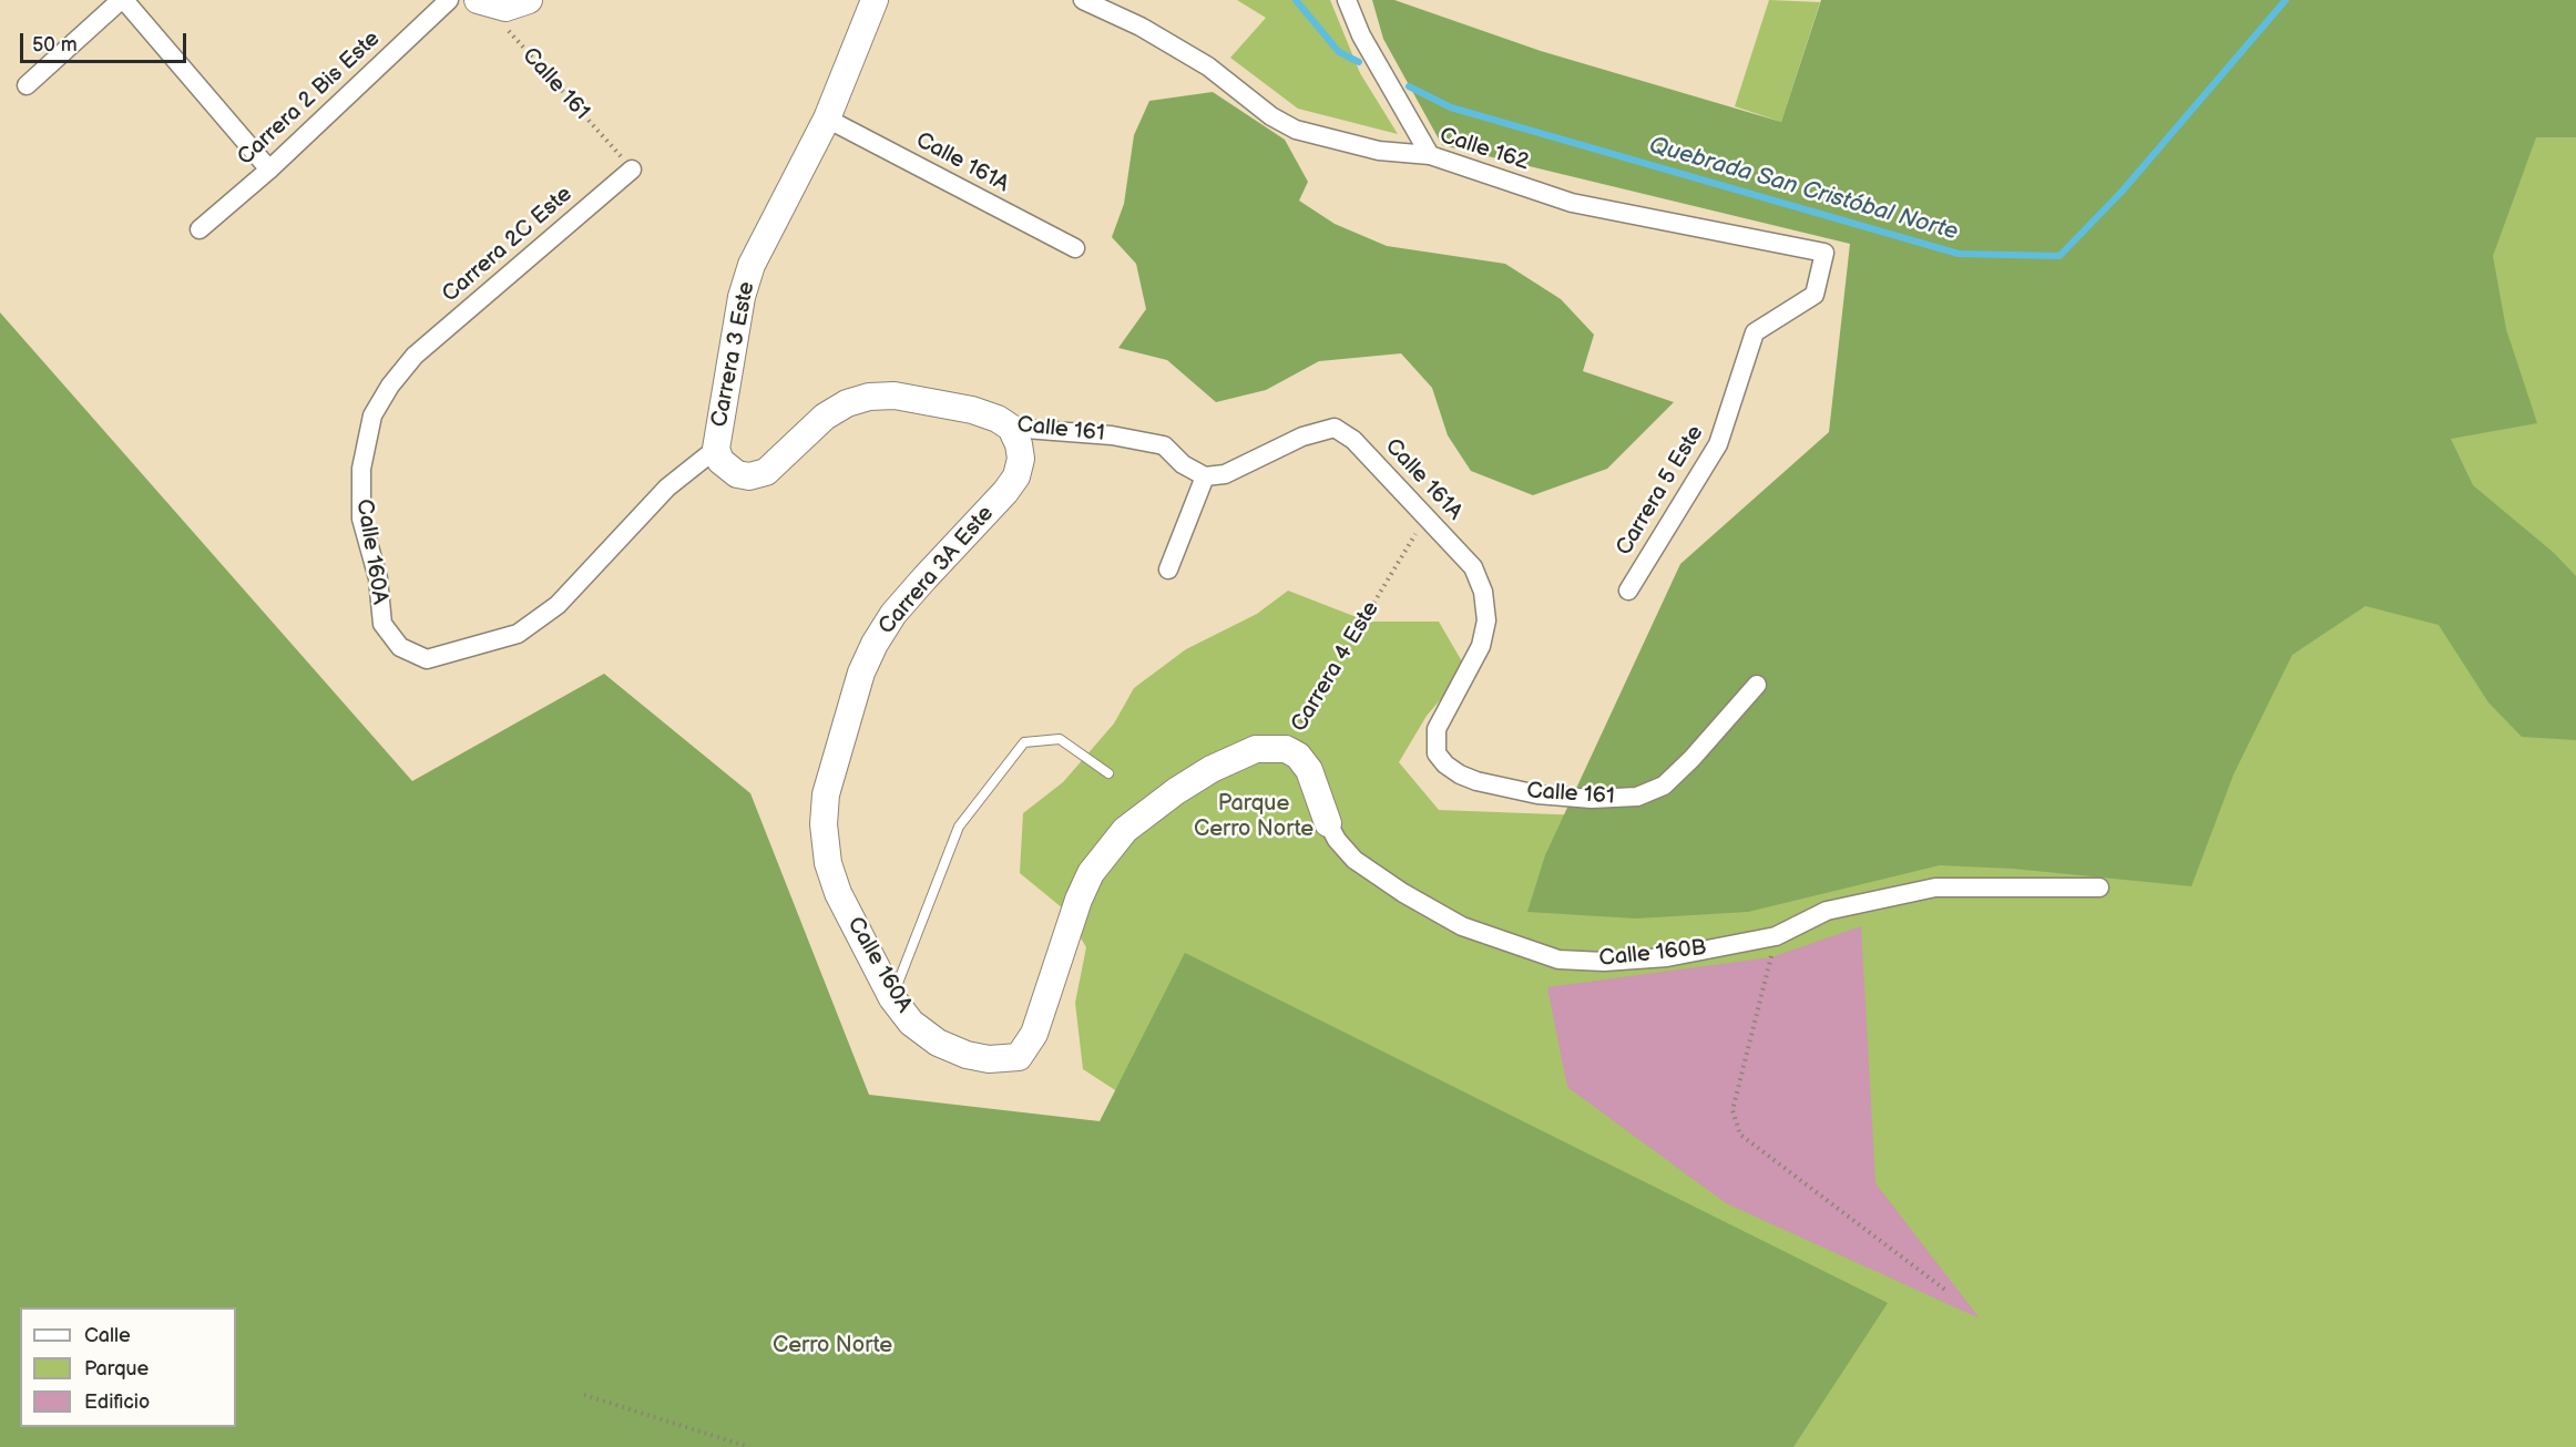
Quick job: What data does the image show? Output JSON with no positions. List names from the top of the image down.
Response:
{
  "streets": {
    "street": [
      "Calle 161",
      "Carrera 2 Bis Este",
      "Calle 162",
      "Calle 161A",
      "Carrera 2C Este",
      "Carrera 3 Este",
      "Carrera 5 Este",
      "Calle 160A",
      "Carrera 3A Este",
      "Carrera 4 Este",
      "Calle 160B"
    ]
  },
  "crossings": [
    ["Calle 161", "Calle 161A"],
    ["Calle 161", "Carrera 2C Este"],
    ["Calle 161", "Carrera 3 Este"],
    ["Calle 161", "Carrera 3A Este"],
    ["Calle 162", "Carrera 5 Este"],
    ["Calle 161A", "Carrera 3 Este"],
    ["Calle 161A", "Carrera 4 Este"],
    ["Carrera 2C Este", "Calle 160A"],
    ["Carrera 3 Este", "Calle 160A"],
    ["Calle 160A", "Carrera 3A Este"],
    ["Calle 160A", "Carrera 4 Este"],
    ["Carrera 4 Este", "Calle 160B"]
  ],
  "water": ["Quebrada San Cristóbal Norte"],
  "parks": ["Parque Cerro Norte", "Cerro Norte"],
  "legend": ["Calle", "Parque", "Edificio"],
  "scale_bar": "50 m"
}
